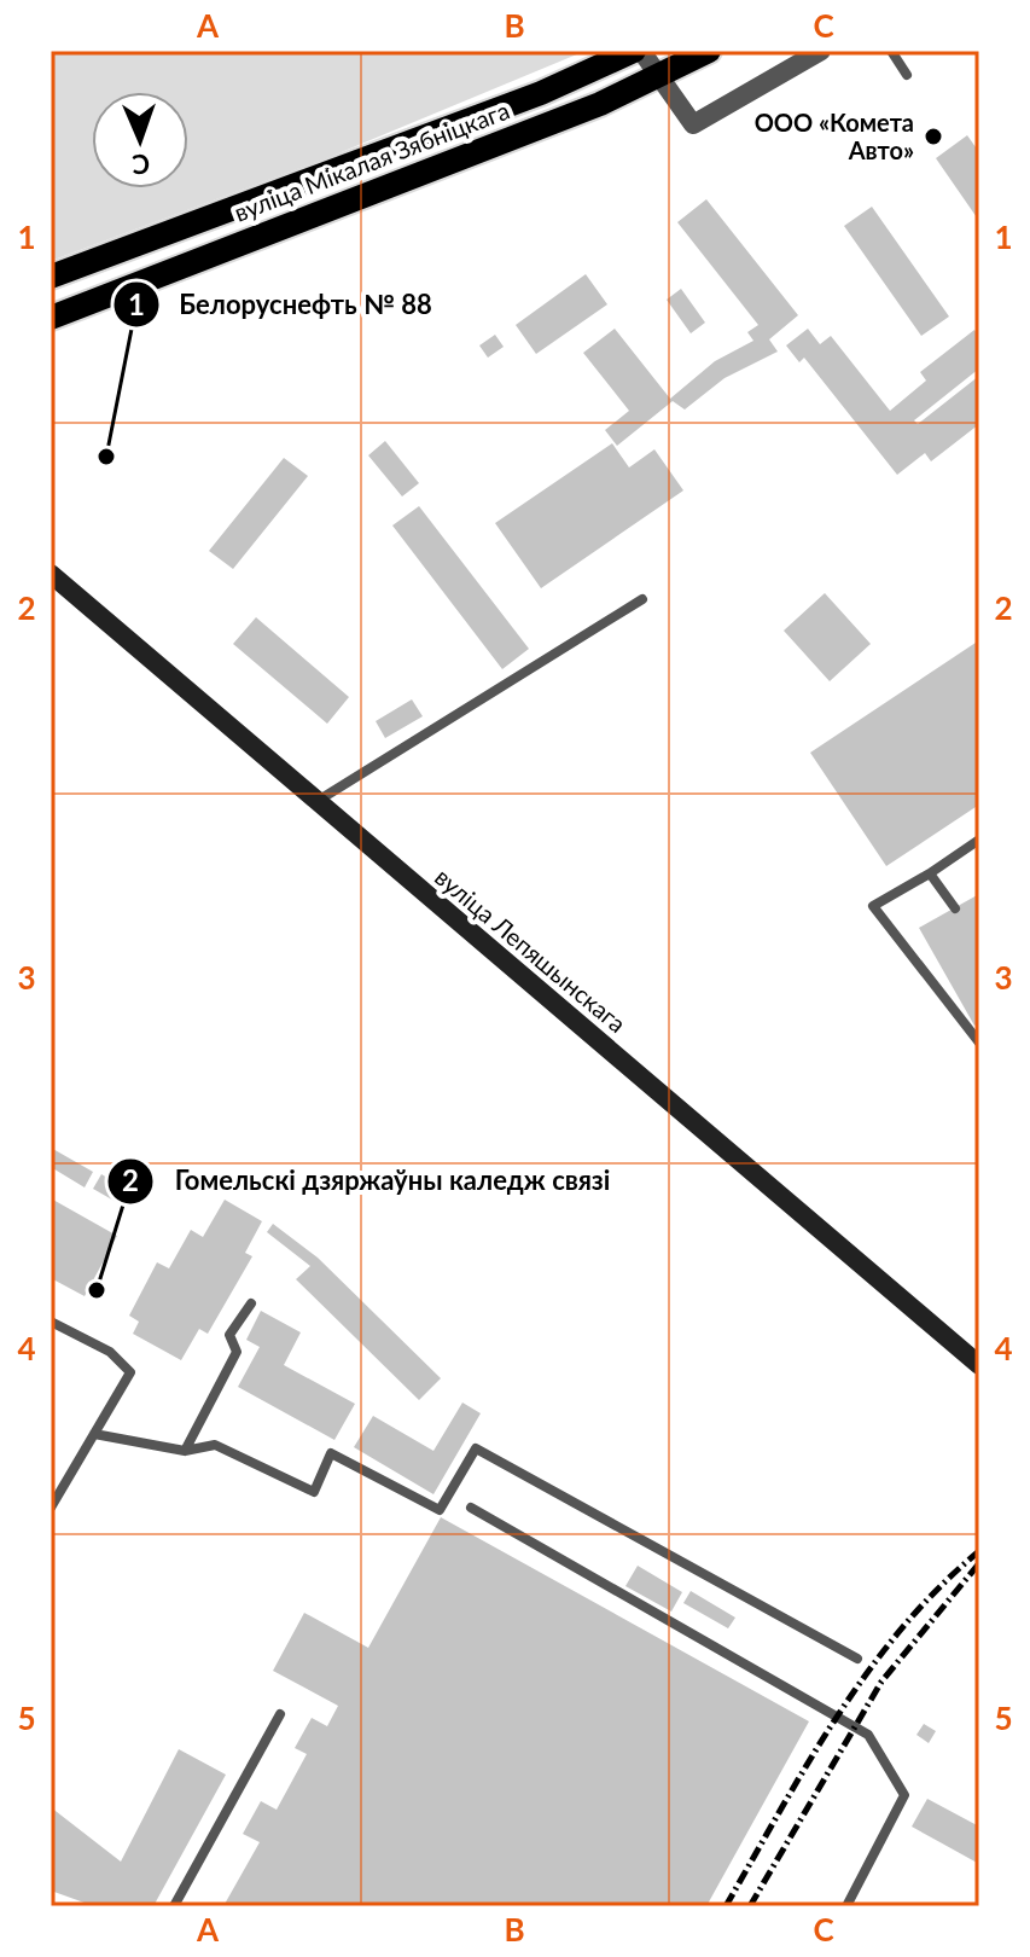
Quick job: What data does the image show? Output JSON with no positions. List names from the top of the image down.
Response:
{
  "streets": {
    "main road": ["вуліца Мікалая Зябніцкага", "вуліца Лепяшынскага"]
  },
  "places": ["ООО «Комета Авто»", "Белоруснефть № 88", "Гомельскі дзяржаўны каледж связі"],
  "north": "bottom",
  "grid": {
    "columns": ["A", "B", "C"],
    "rows": [
      "1",
      "2",
      "3",
      "4",
      "5"
    ]
  }
}
